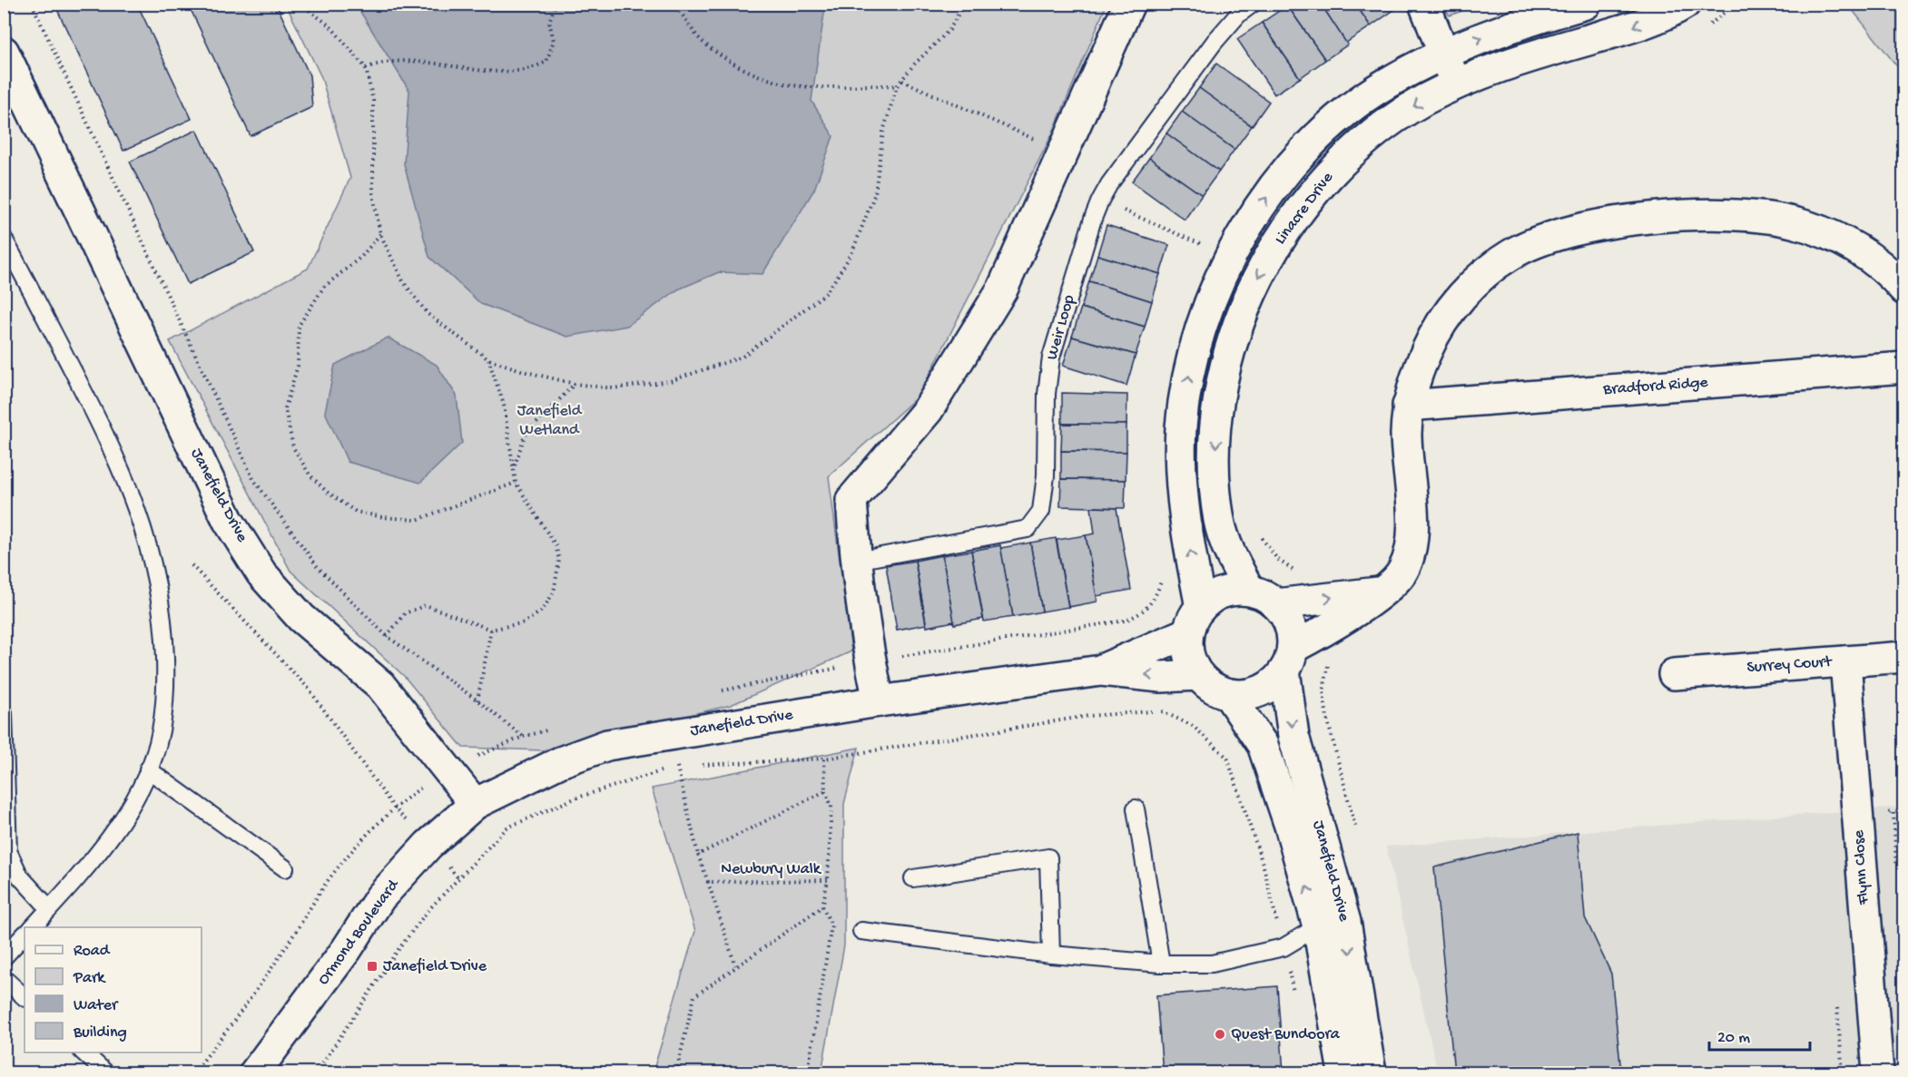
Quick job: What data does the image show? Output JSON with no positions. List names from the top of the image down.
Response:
{
  "streets": {
    "street": [
      "Linacre Drive",
      "Bradford Ridge",
      "Janefield Drive",
      "Surrey Court",
      "Flynn Close",
      "Ormond Boulevard"
    ],
    "lane": ["Weir Loop"],
    "path": ["Newbury Walk"]
  },
  "crossings": [
    ["Linacre Drive", "Janefield Drive"],
    ["Janefield Drive", "Ormond Boulevard"],
    ["Surrey Court", "Flynn Close"]
  ],
  "parks": ["Janefield Wetland"],
  "places": {
    "transit": ["Janefield Drive"],
    "other": ["Quest Bundoora"]
  },
  "legend": [
    "Road",
    "Park",
    "Water",
    "Building"
  ],
  "scale_bar": "20 m"
}
